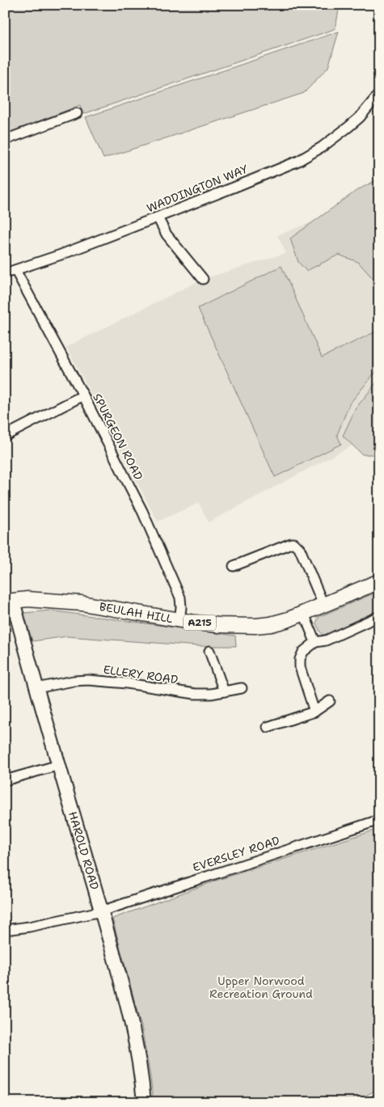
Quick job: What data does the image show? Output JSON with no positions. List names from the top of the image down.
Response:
{
  "streets": {
    "main road": ["BEULAH HILL", "A215"],
    "street": [
      "WADDINGTON WAY",
      "SPURGEON ROAD",
      "ELLERY ROAD",
      "HAROLD ROAD",
      "EVERSLEY ROAD"
    ]
  },
  "crossings": [
    ["WADDINGTON WAY", "SPURGEON ROAD"],
    ["SPURGEON ROAD", "BEULAH HILL"],
    ["BEULAH HILL", "HAROLD ROAD"],
    ["ELLERY ROAD", "HAROLD ROAD"],
    ["HAROLD ROAD", "EVERSLEY ROAD"]
  ],
  "parks": ["Upper Norwood Recreation Ground"]
}
